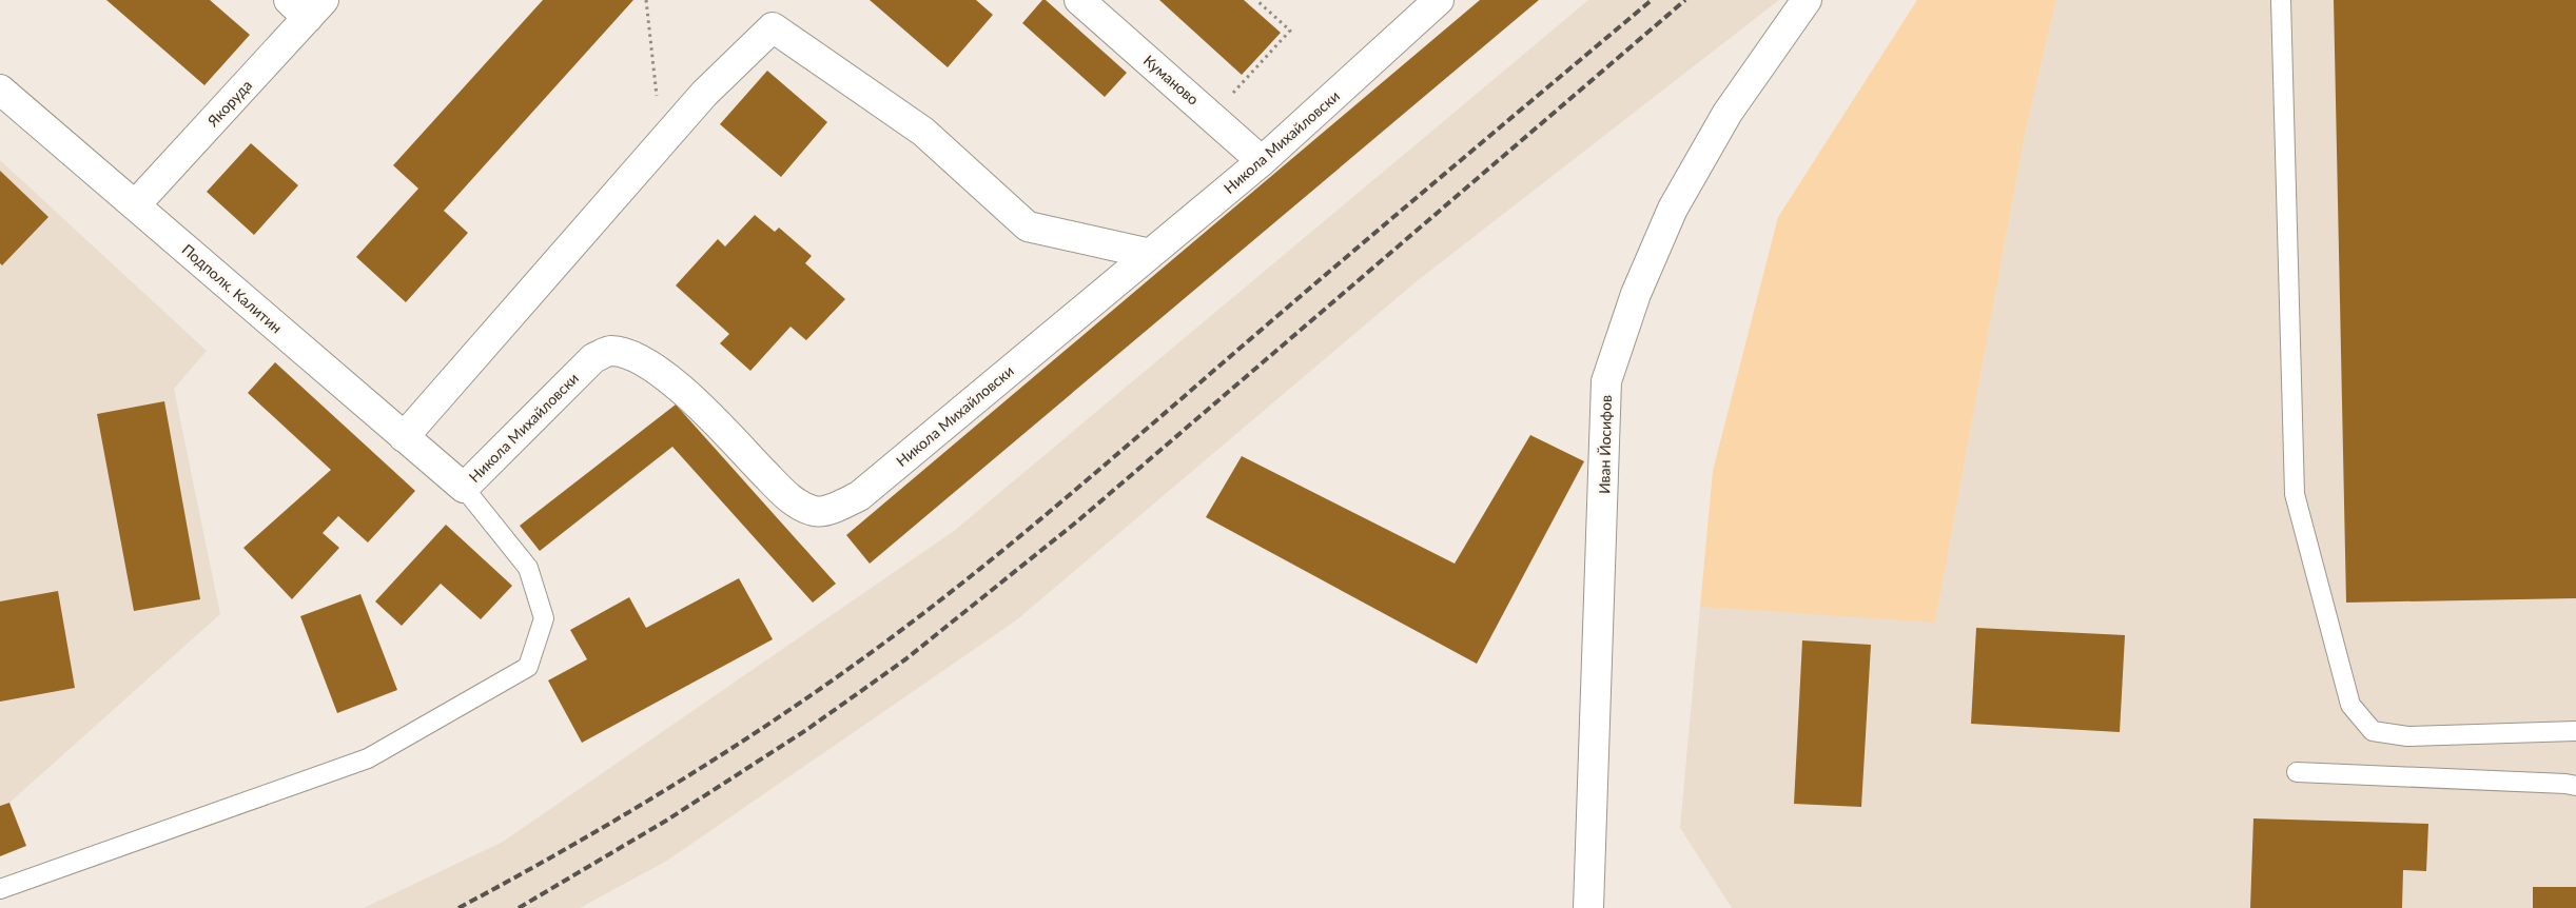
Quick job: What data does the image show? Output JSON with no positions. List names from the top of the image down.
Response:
{
  "streets": {
    "street": [
      "Куманово",
      "Якоруда",
      "Никола Михайловски",
      "Подполк. Калитин",
      "Иван Йосифов"
    ]
  },
  "crossings": [
    ["Куманово", "Никола Михайловски"],
    ["Якоруда", "Подполк. Калитин"],
    ["Никола Михайловски", "Подполк. Калитин"]
  ]
}
